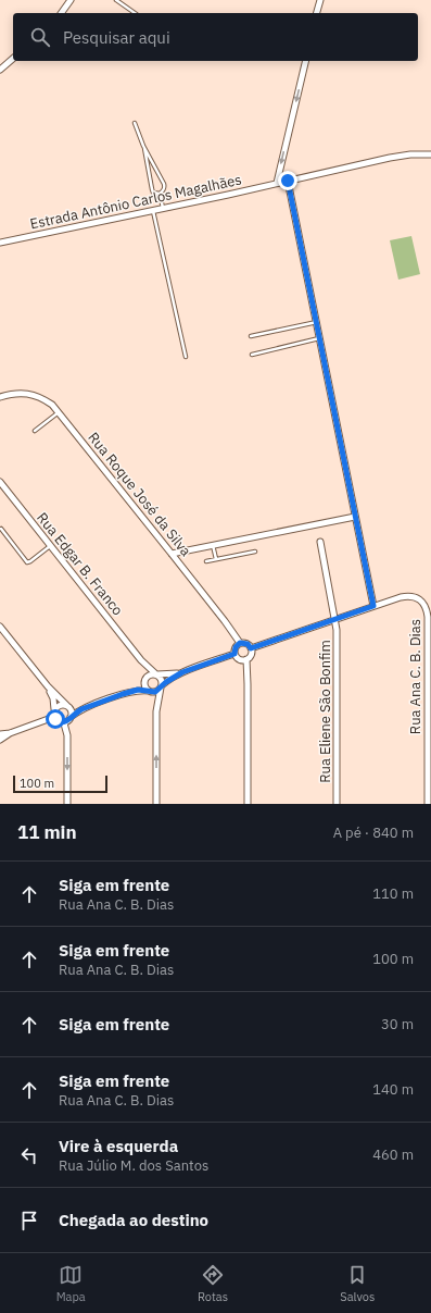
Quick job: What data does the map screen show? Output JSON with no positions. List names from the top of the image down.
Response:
{
  "streets": {
    "street": [
      "Estrada Antônio Carlos Magalhães",
      "Rua Roque José da Silva",
      "Rua Edgar B. Franco",
      "Rua Ana C. B. Dias",
      "Rua Eliene São Bonfim"
    ]
  },
  "crossings": [
    ["Rua Roque José da Silva", "Rua Ana C. B. Dias"],
    ["Rua Ana C. B. Dias", "Rua Eliene São Bonfim"]
  ],
  "scale_bar": "100 m",
  "page": {
    "search": "Pesquisar aqui",
    "scale": "100 m",
    "heading": ["11 min", "A pé · 840 m"],
    "list": [
      ["Siga em frente", "Rua Ana C. B. Dias", "110 m"],
      ["Siga em frente", "Rua Ana C. B. Dias", "100 m"],
      ["Siga em frente", "30 m"],
      ["Siga em frente", "Rua Ana C. B. Dias", "140 m"],
      ["Vire à esquerda", "Rua Júlio M. dos Santos", "460 m"],
      "Chegada ao destino"
    ],
    "nav": ["Mapa", "Rotas", "Salvos"]
  }
}
